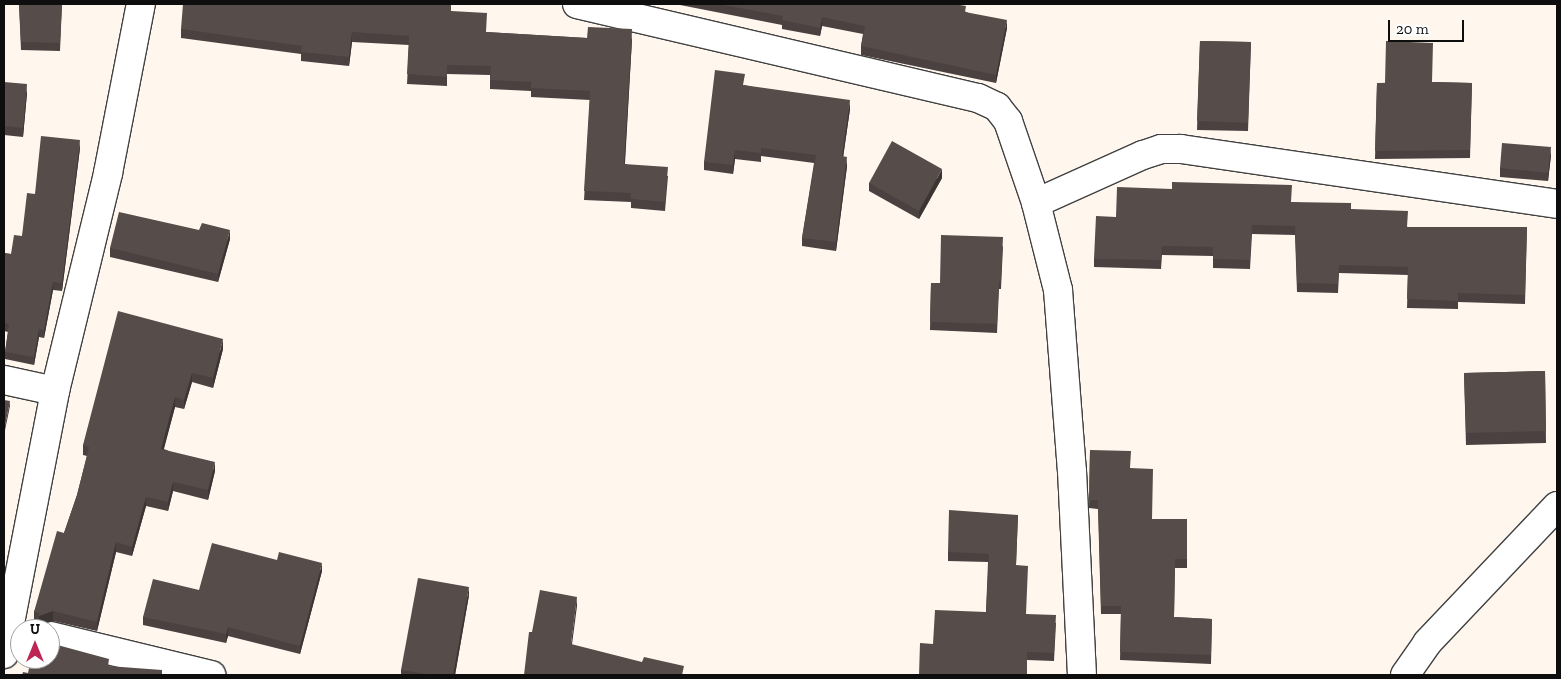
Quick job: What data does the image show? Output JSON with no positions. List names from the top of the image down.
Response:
{
  "scale_bar": "20 m",
  "north": "top"
}
